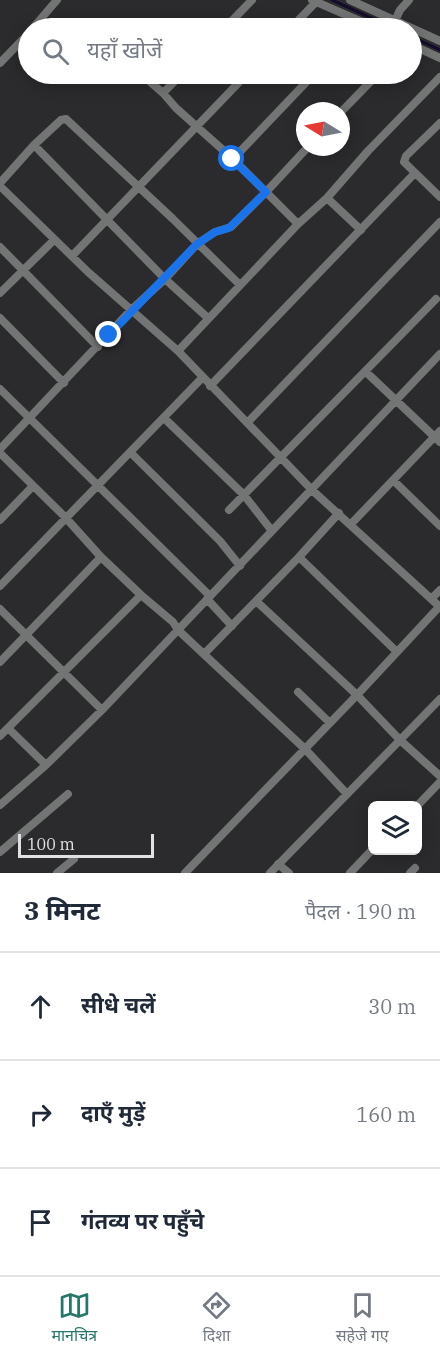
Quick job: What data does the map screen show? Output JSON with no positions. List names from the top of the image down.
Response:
{
  "scale_bar": "100 m",
  "north": "left",
  "page": {
    "search": "यहाँ खोजें",
    "scale": "100 m",
    "heading": ["3 मिनट", "पैदल · 190 m"],
    "list": [
      ["सीधे चलें", "30 m"],
      ["दाएँ मुड़ें", "160 m"],
      "गंतव्य पर पहुँचे"
    ],
    "nav": ["मानचित्र", "दिशा", "सहेजे गए"]
  }
}
